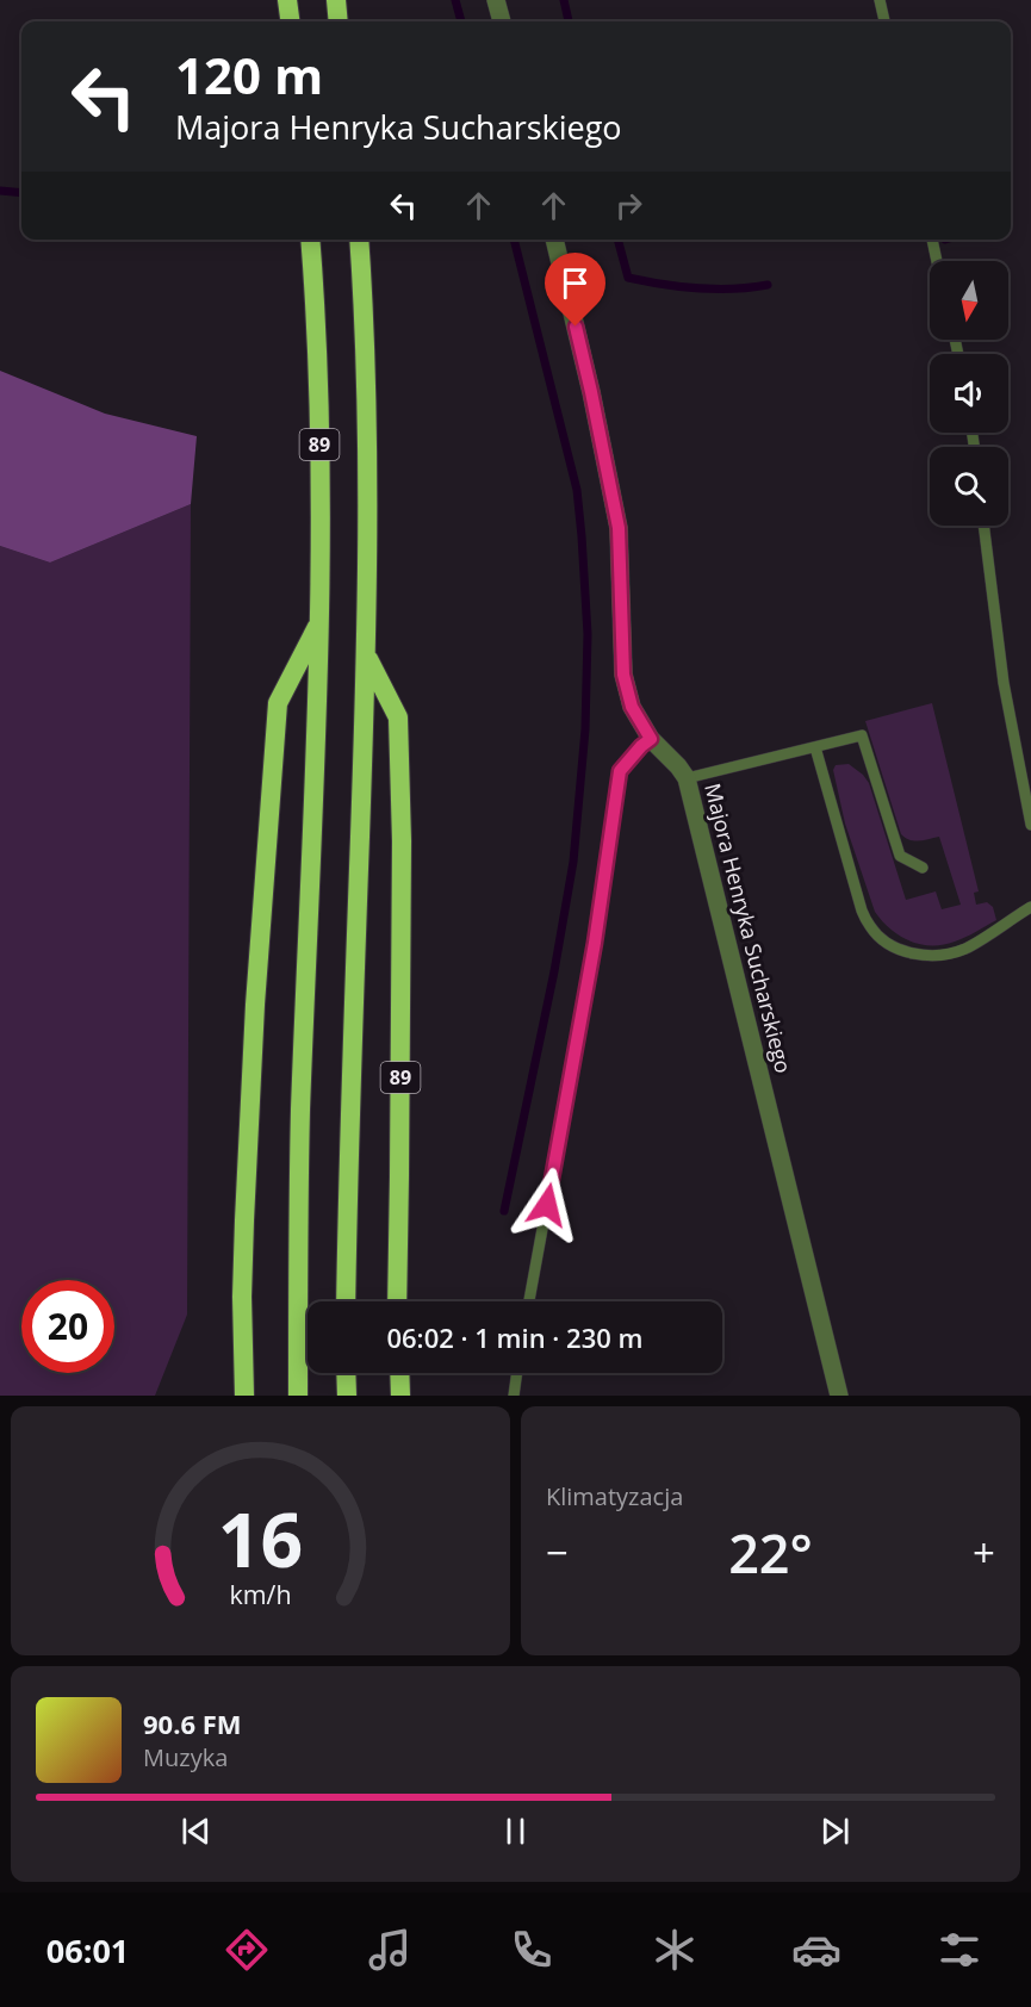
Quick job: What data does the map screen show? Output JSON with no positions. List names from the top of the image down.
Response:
{
  "streets": {
    "highway": ["89"],
    "street": ["Majora Henryka Sucharskiego"]
  },
  "north": "bottom",
  "page": {
    "turn": ["120 m", "Majora Henryka Sucharskiego"],
    "limit": "20",
    "trip": "06:02 · 1 min · 230 m",
    "tile": "Klimatyzacja",
    "heat": ["−", "22°", "+"],
    "song": ["90.6 FM", "Muzyka"],
    "tabs": "06:01",
    "gauge": ["16", "km/h"]
  }
}
